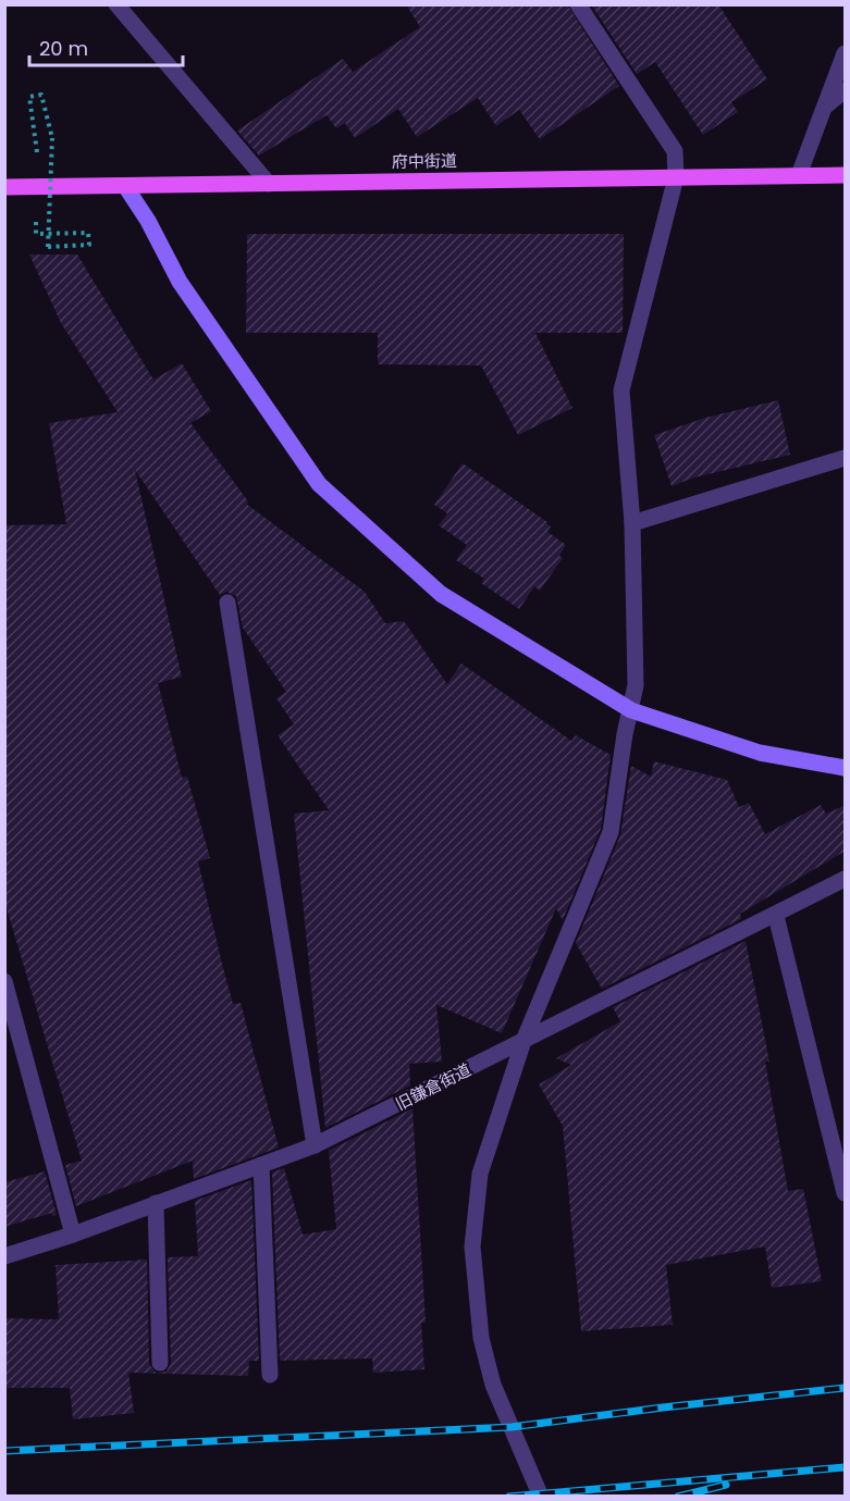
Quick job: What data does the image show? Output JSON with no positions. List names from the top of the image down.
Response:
{
  "streets": {
    "main road": ["府中街道"],
    "street": ["旧鎌倉街道"]
  },
  "scale_bar": "20 m"
}
